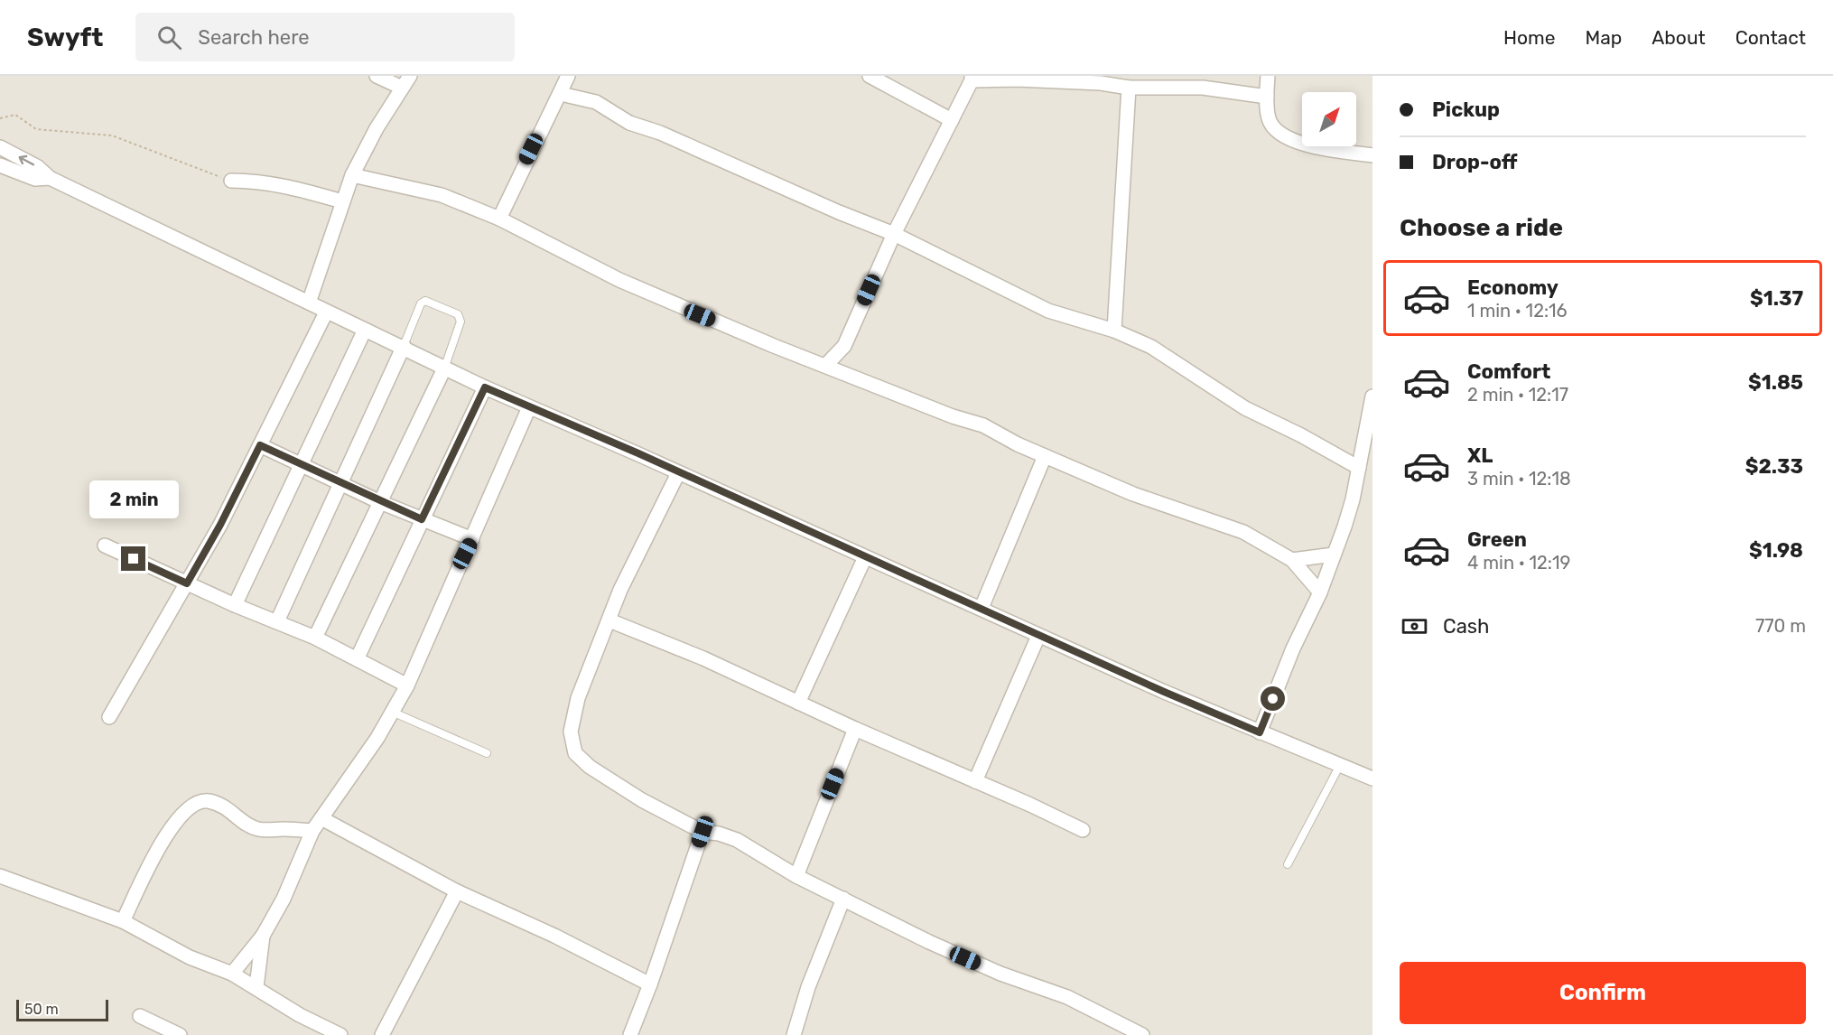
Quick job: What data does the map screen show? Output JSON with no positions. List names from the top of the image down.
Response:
{
  "scale_bar": "50 m",
  "north": "top right",
  "page": {
    "header": "Swyft",
    "search": "Search here",
    "nav": [
      "Home",
      "Map",
      "About",
      "Contact"
    ],
    "banner": ["Pickup", "Drop-off"],
    "heading": "Choose a ride",
    "list": [
      {
        "name": "Economy",
        "note": "1 min · 12:16",
        "value": "$1.37"
      },
      {
        "name": "Comfort",
        "note": "2 min · 12:17",
        "value": "$1.85"
      },
      {
        "name": "XL",
        "note": "3 min · 12:18",
        "value": "$2.33"
      },
      {
        "name": "Green",
        "note": "4 min · 12:19",
        "value": "$1.98"
      }
    ],
    "bubble": "2 min",
    "pay": ["Cash", "770 m"],
    "buttons": "Confirm",
    "scale": "50 m"
  }
}
